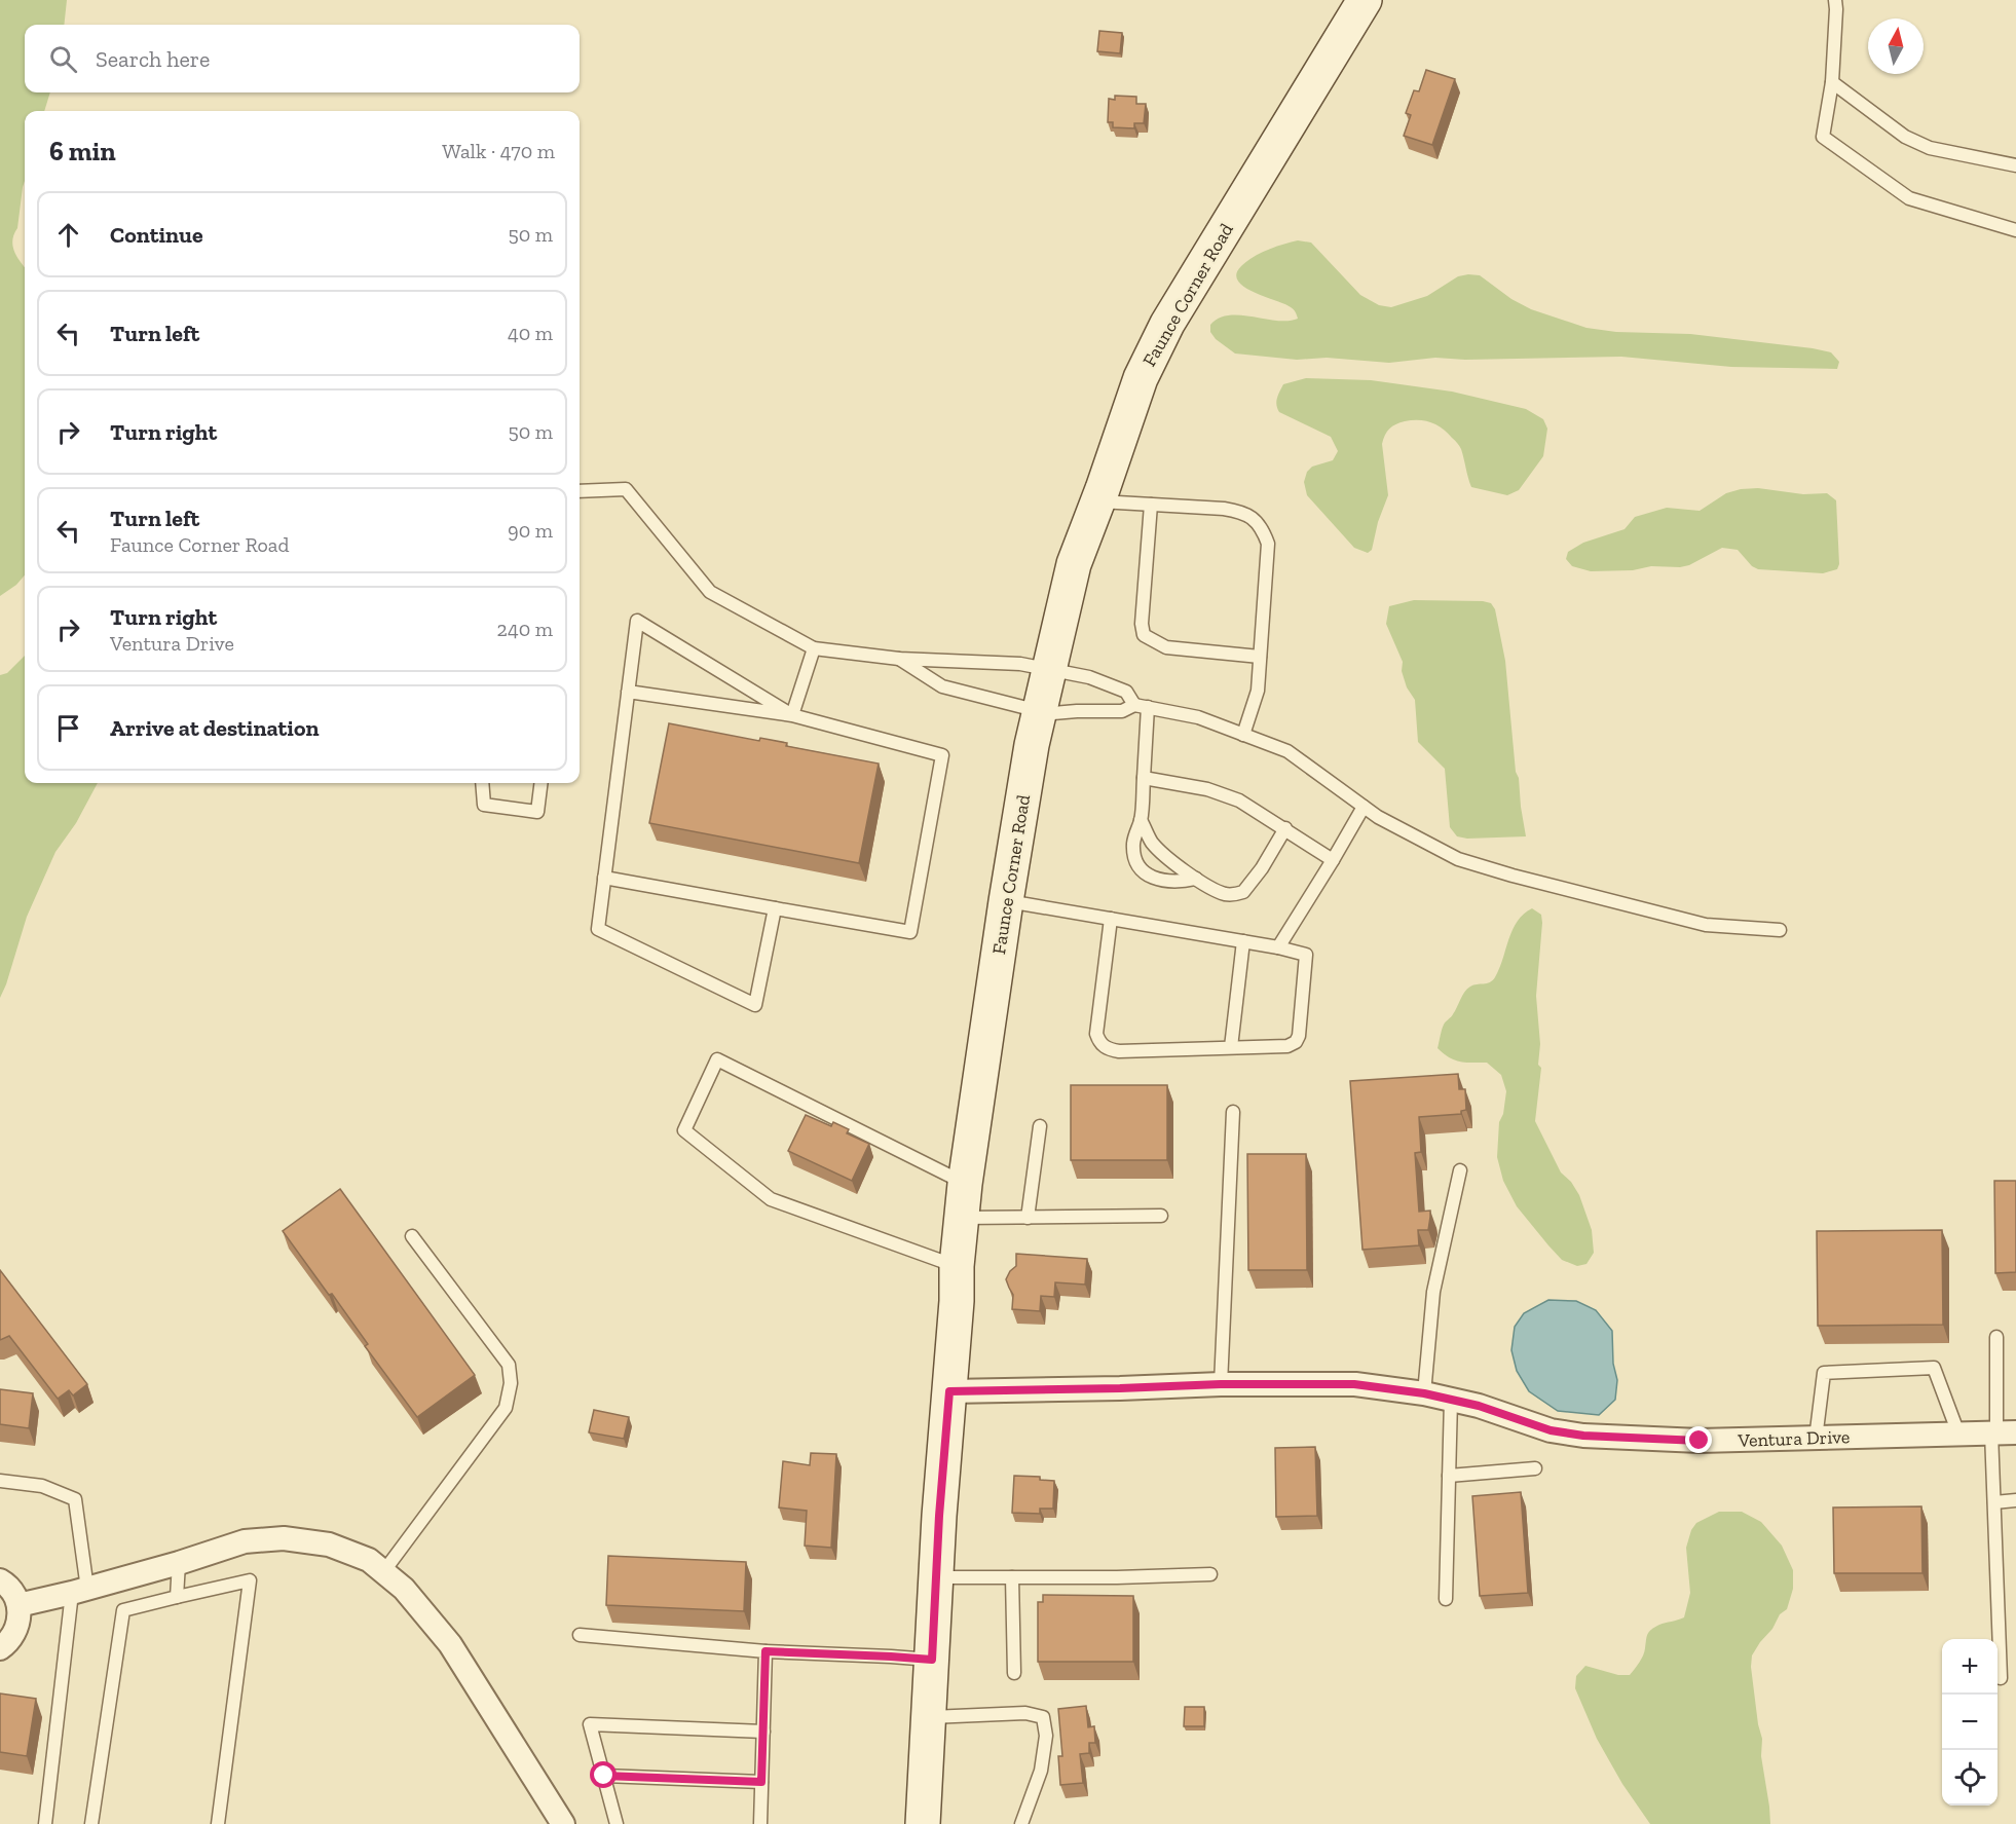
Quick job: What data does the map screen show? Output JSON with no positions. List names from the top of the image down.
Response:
{
  "streets": {
    "main road": ["Faunce Corner Road"],
    "street": ["Ventura Drive"]
  },
  "crossings": [
    ["Faunce Corner Road", "Ventura Drive"]
  ],
  "north": "top",
  "page": {
    "search": "Search here",
    "heading": ["6 min", "Walk · 470 m"],
    "list": [
      ["Continue", "50 m"],
      ["Turn left", "40 m"],
      ["Turn right", "50 m"],
      ["Turn left", "Faunce Corner Road", "90 m"],
      ["Turn right", "Ventura Drive", "240 m"],
      "Arrive at destination"
    ],
    "map_buttons": ["+", "−"]
  }
}
